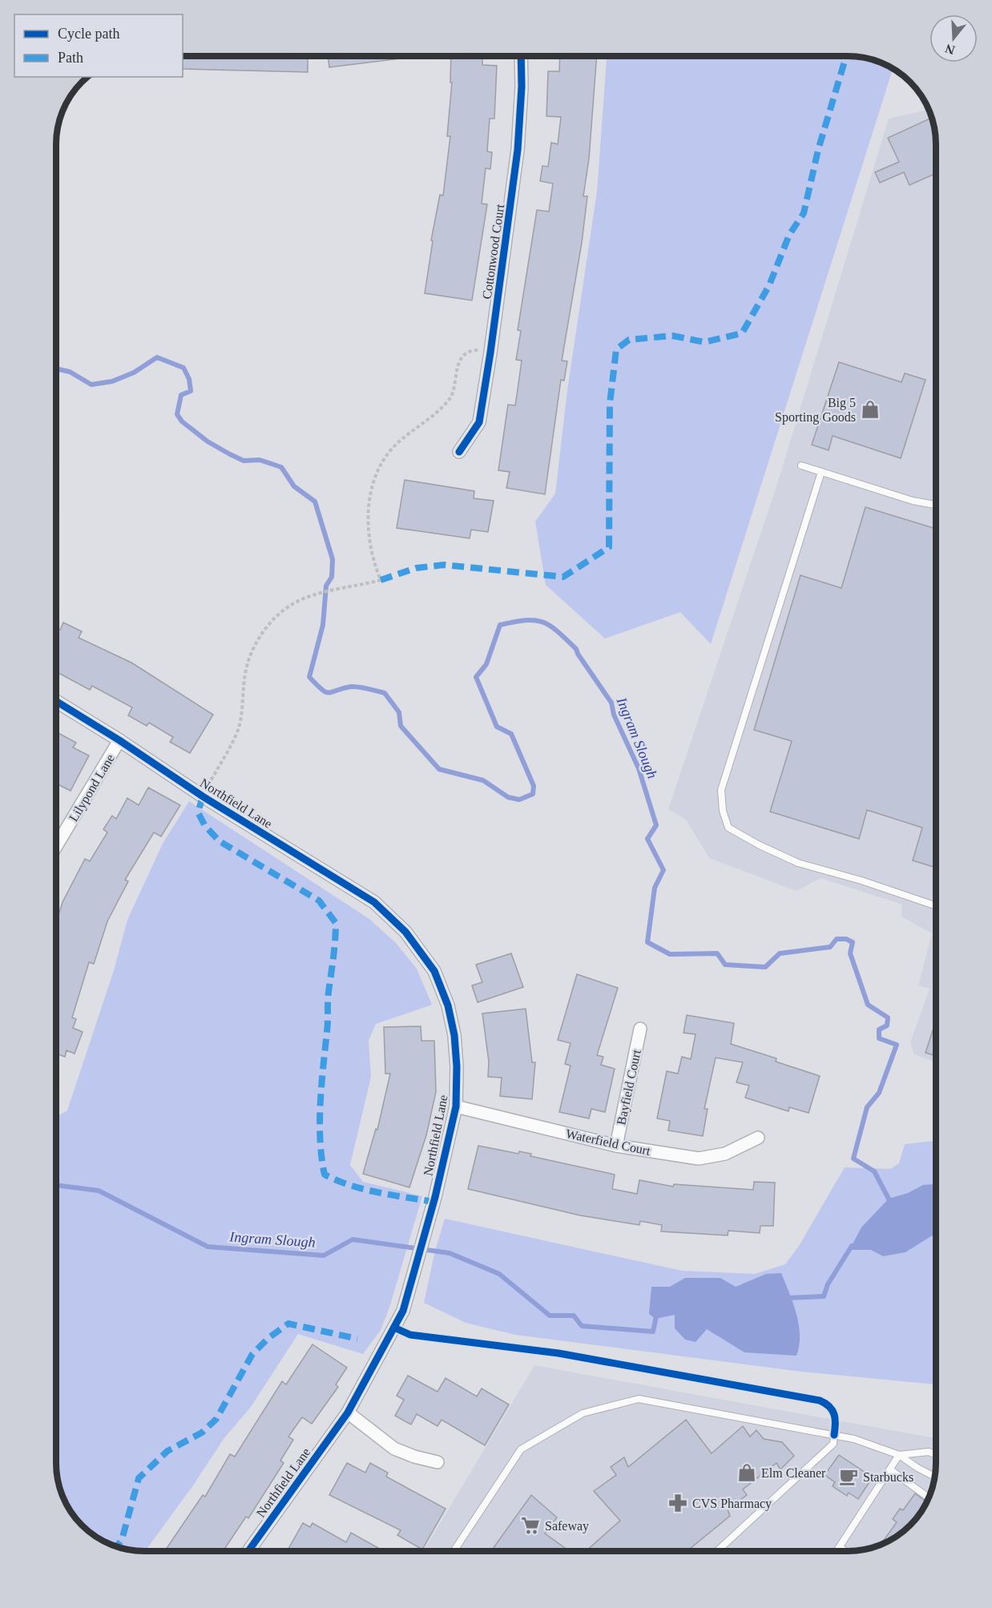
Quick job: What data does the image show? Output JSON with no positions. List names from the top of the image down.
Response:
{
  "streets": {
    "street": [
      "Cottonwood Court",
      "Lilypond Lane",
      "Northfield Lane",
      "Bayfield Court",
      "Waterfield Court"
    ]
  },
  "crossings": [
    ["Lilypond Lane", "Northfield Lane"],
    ["Northfield Lane", "Waterfield Court"],
    ["Bayfield Court", "Waterfield Court"]
  ],
  "water": ["Ingram Slough"],
  "places": {
    "shop": ["Big 5 Sporting Goods", "Elm Cleaner"],
    "cafe": ["Starbucks"],
    "pharmacy": ["CVS Pharmacy"],
    "supermarket": ["Safeway"]
  },
  "legend": ["Cycle path", "Path"],
  "north": "bottom"
}
